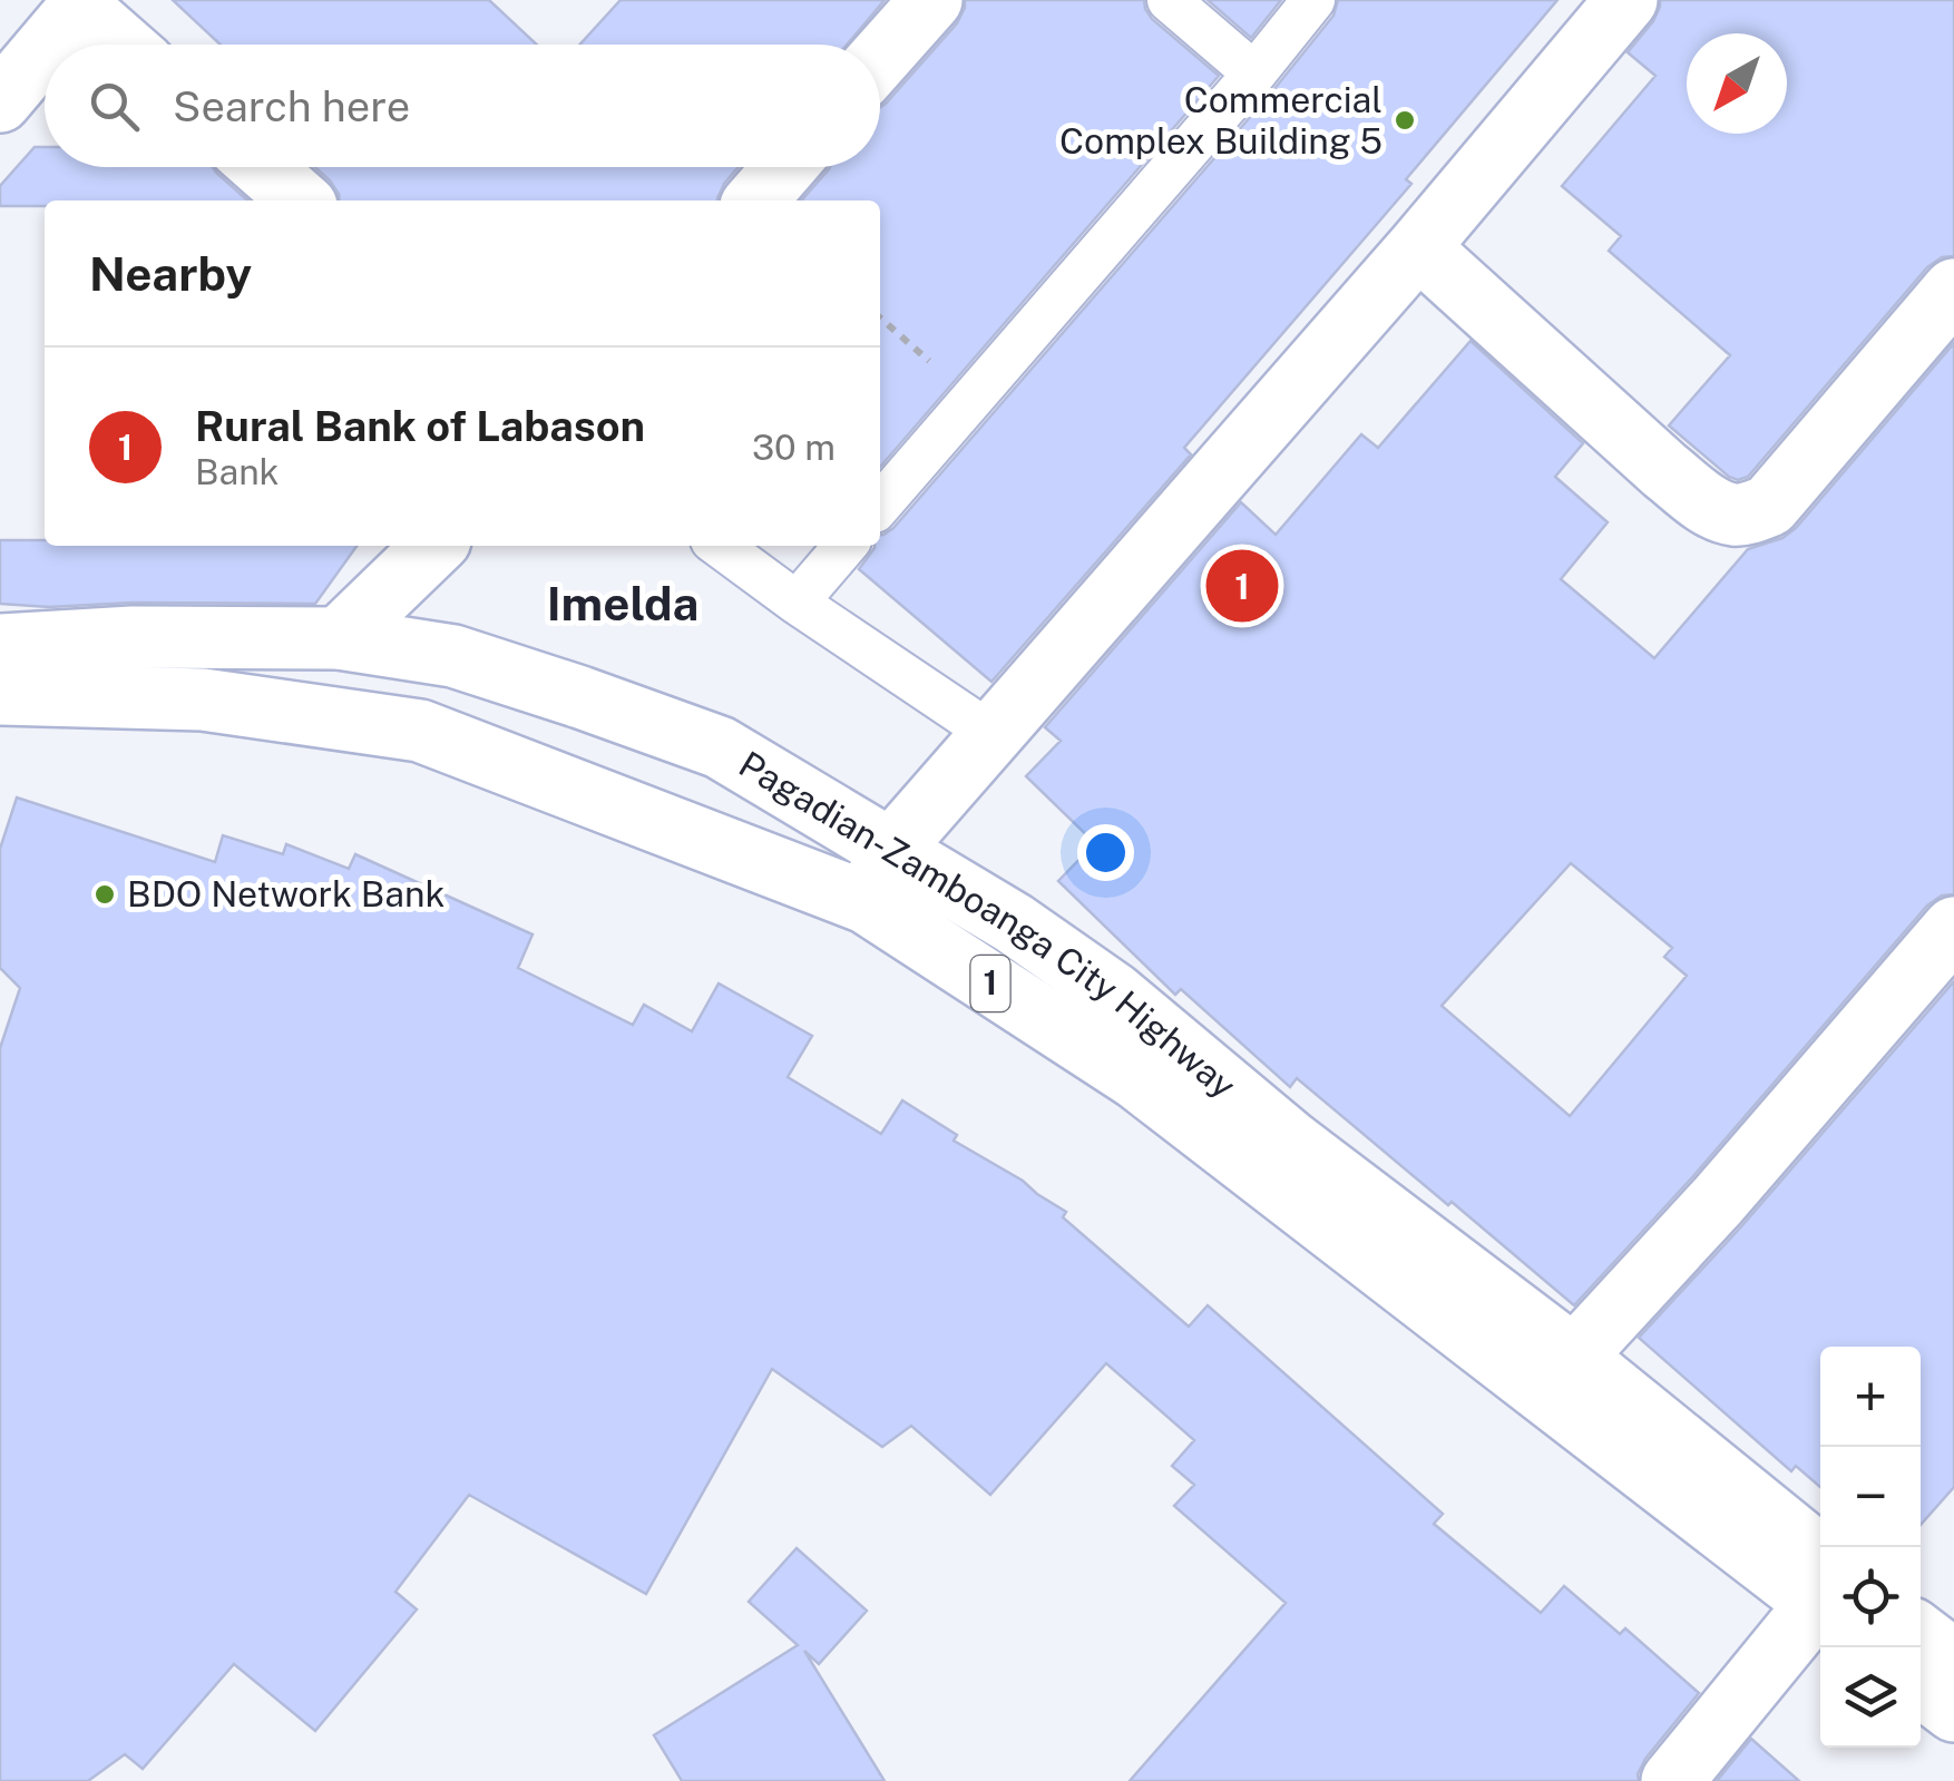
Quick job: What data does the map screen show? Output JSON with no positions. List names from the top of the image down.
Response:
{
  "streets": {
    "main road": ["Pagadian-Zamboanga City Highway", "1"]
  },
  "districts": ["Imelda"],
  "places": ["Commercial Complex Building 5", "BDO Network Bank"],
  "north": "bottom left",
  "page": {
    "search": "Search here",
    "heading": "Nearby",
    "list": [
      {
        "mark": "1",
        "name": "Rural Bank of Labason",
        "note": "Bank",
        "value": "30 m"
      }
    ],
    "pins": "1",
    "map_buttons": ["+", "−"]
  }
}
